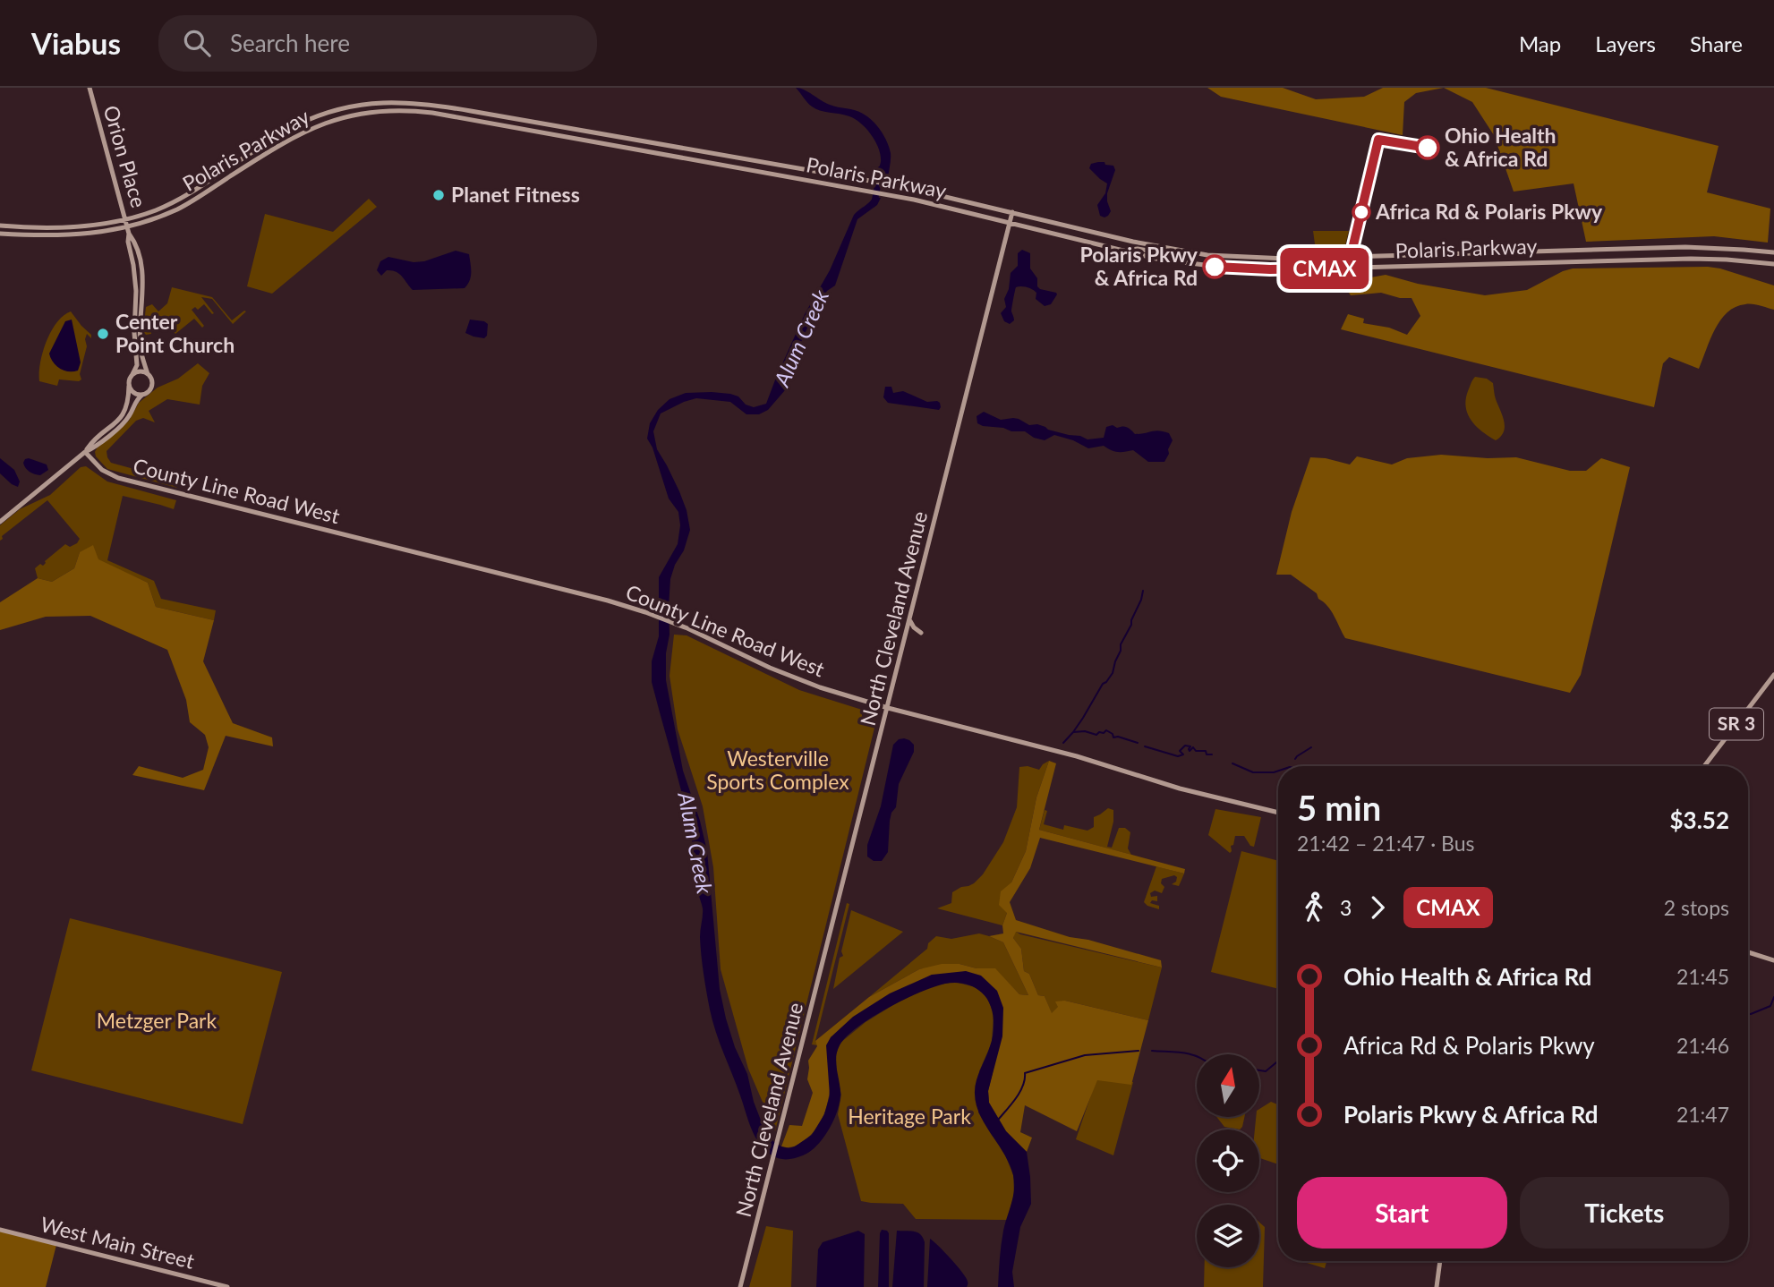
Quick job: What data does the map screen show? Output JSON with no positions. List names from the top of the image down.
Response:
{
  "streets": {
    "main road": [
      "Polaris Parkway",
      "Orion Place",
      "County Line Road West",
      "North Cleveland Avenue",
      "SR 3",
      "West Main Street"
    ]
  },
  "crossings": [
    ["Polaris Parkway", "Orion Place"],
    ["Polaris Parkway", "North Cleveland Avenue"],
    ["County Line Road West", "North Cleveland Avenue"]
  ],
  "water": ["Alum Creek"],
  "parks": ["Westerville Sports Complex", "Metzger Park", "Heritage Park"],
  "places": [
    "Ohio Health & Africa Rd",
    "Planet Fitness",
    "Africa Rd & Polaris Pkwy",
    "Polaris Pkwy & Africa Rd",
    "Center Point Church"
  ],
  "lines": ["bus line CMAX"],
  "north": "top",
  "page": {
    "header": "Viabus",
    "search": "Search here",
    "nav": ["Map", "Layers", "Share"],
    "on_map": "CMAX",
    "heading": ["5 min", "21:42 – 21:47 · Bus", "$3.52"],
    "legs": ["3", "CMAX", "2 stops"],
    "list": [
      {
        "name": "Ohio Health & Africa Rd",
        "value": "21:45"
      },
      {
        "name": "Africa Rd & Polaris Pkwy",
        "value": "21:46"
      },
      {
        "name": "Polaris Pkwy & Africa Rd",
        "value": "21:47"
      }
    ],
    "buttons": ["Start", "Tickets"]
  }
}
